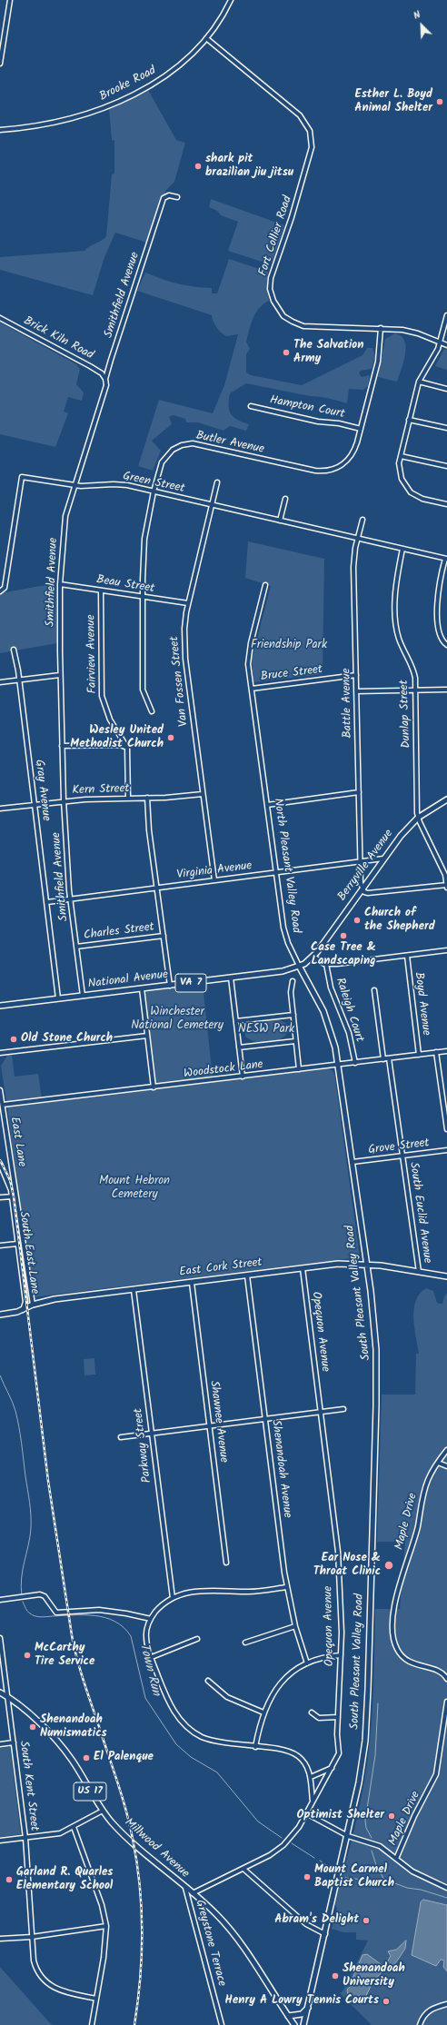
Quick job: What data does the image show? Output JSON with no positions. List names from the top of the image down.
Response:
{
  "streets": {
    "main road": [
      "North Pleasant Valley Road",
      "Berryville Avenue",
      "National Avenue",
      "VA 7",
      "East Cork Street",
      "South Pleasant Valley Road",
      "US 17",
      "Millwood Avenue"
    ],
    "street": [
      "Brooke Road",
      "Fort Collier Road",
      "Smithfield Avenue",
      "Brick Kiln Road",
      "Hampton Court",
      "Butler Avenue",
      "Green Street",
      "Beau Street",
      "Fairview Avenue",
      "Bruce Street",
      "Van Fossen Street",
      "Battle Avenue",
      "Dunlap Street",
      "Gray Avenue",
      "Kern Street",
      "Virginia Avenue",
      "Charles Street",
      "Boyd Avenue",
      "Raleigh Court",
      "Woodstock Lane",
      "East Lane",
      "Grove Street",
      "South Euclid Avenue",
      "South East Lane",
      "Opequon Avenue",
      "Shawnee Avenue",
      "Parkway Street",
      "Shenandoah Avenue",
      "Maple Drive",
      "South Kent Street",
      "Greystone Terrace"
    ]
  },
  "crossings": [
    ["Brooke Road", "Fort Collier Road"],
    ["Fort Collier Road", "Butler Avenue"],
    ["Smithfield Avenue", "Brick Kiln Road"],
    ["Smithfield Avenue", "Green Street"],
    ["Smithfield Avenue", "Beau Street"],
    ["Smithfield Avenue", "Kern Street"],
    ["Smithfield Avenue", "Virginia Avenue"],
    ["Smithfield Avenue", "Charles Street"],
    ["Smithfield Avenue", "National Avenue"],
    ["Hampton Court", "Butler Avenue"],
    ["Butler Avenue", "Green Street"],
    ["Butler Avenue", "Beau Street"],
    ["Green Street", "Van Fossen Street"],
    ["Green Street", "Battle Avenue"],
    ["Green Street", "Dunlap Street"],
    ["Beau Street", "Fairview Avenue"],
    ["Beau Street", "Van Fossen Street"],
    ["Bruce Street", "Battle Avenue"],
    ["Bruce Street", "North Pleasant Valley Road"],
    ["Van Fossen Street", "Kern Street"],
    ["Van Fossen Street", "Virginia Avenue"],
    ["Battle Avenue", "Berryville Avenue"],
    ["Battle Avenue", "Virginia Avenue"],
    ["Dunlap Street", "Berryville Avenue"],
    ["Gray Avenue", "Kern Street"],
    ["Gray Avenue", "Virginia Avenue"],
    ["Gray Avenue", "National Avenue"],
    ["North Pleasant Valley Road", "Virginia Avenue"],
    ["North Pleasant Valley Road", "National Avenue"],
    ["North Pleasant Valley Road", "Woodstock Lane"],
    ["North Pleasant Valley Road", "Grove Street"],
    ["North Pleasant Valley Road", "South Pleasant Valley Road"],
    ["Berryville Avenue", "Virginia Avenue"],
    ["Berryville Avenue", "National Avenue"],
    ["Boyd Avenue", "Woodstock Lane"],
    ["Raleigh Court", "Woodstock Lane"],
    ["Woodstock Lane", "East Lane"],
    ["Woodstock Lane", "South Euclid Avenue"],
    ["East Lane", "South East Lane"],
    ["Grove Street", "South Euclid Avenue"],
    ["Grove Street", "South Pleasant Valley Road"],
    ["South Euclid Avenue", "East Cork Street"],
    ["South East Lane", "East Cork Street"],
    ["East Cork Street", "South Pleasant Valley Road"],
    ["East Cork Street", "Opequon Avenue"],
    ["East Cork Street", "Shawnee Avenue"],
    ["East Cork Street", "Parkway Street"],
    ["East Cork Street", "Shenandoah Avenue"],
    ["Opequon Avenue", "Millwood Avenue"],
    ["South Kent Street", "Millwood Avenue"],
    ["Millwood Avenue", "Greystone Terrace"]
  ],
  "water": ["Town Run"],
  "parks": [
    "Friendship Park",
    "Winchester National Cemetery",
    "NESW Park",
    "Mount Hebron Cemetery"
  ],
  "places": [
    "Esther L. Boyd Animal Shelter",
    "shark pit brazilian jiu jitsu",
    "The Salvation Army",
    "Wesley United Methodist Church",
    "Church of the Shepherd",
    "Case Tree & Landscaping",
    "Old Stone Church",
    "Ear Nose & Throat Clinic",
    "McCarthy Tire Service",
    "Shenandoah Numismatics",
    "El Palenque",
    "Optimist Shelter",
    "Mount Carmel Baptist Church",
    "Garland R. Quarles Elementary School",
    "Abram's Delight",
    "Shenandoah University",
    "Henry A Lowry Tennis Courts"
  ],
  "north": "top left"
}
